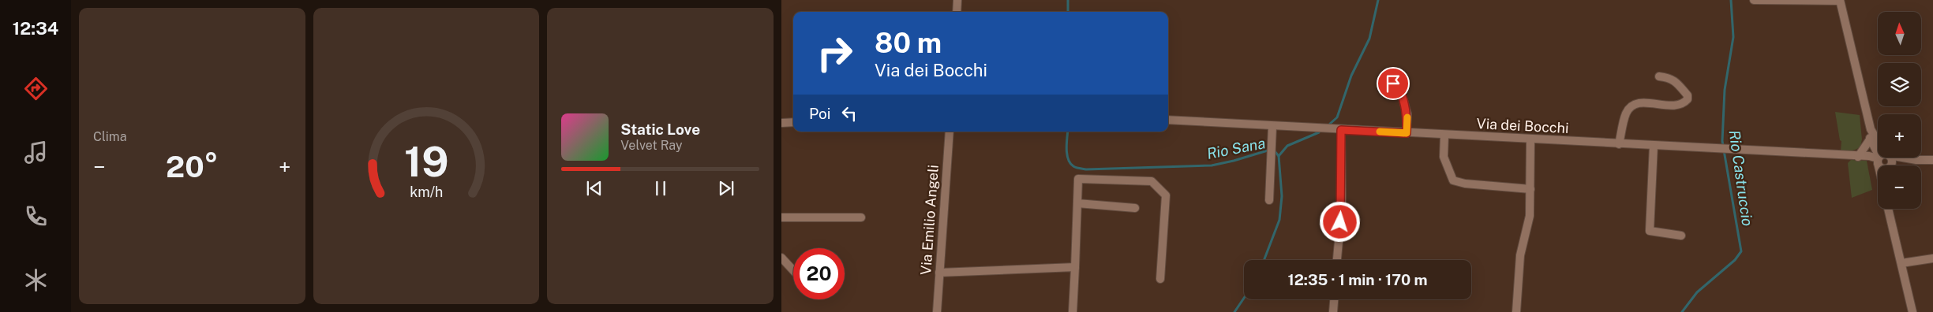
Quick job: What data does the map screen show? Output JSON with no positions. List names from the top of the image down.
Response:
{
  "streets": {
    "street": ["Via dei Bocchi", "Via Emilio Angeli"]
  },
  "water": ["Rio Sana", "Rio Castruccio"],
  "north": "top",
  "page": {
    "tabs": "12:34",
    "tile": "Clima",
    "map_buttons": ["+", "−"],
    "turn": ["80 m", "Via dei Bocchi"],
    "then": "Poi",
    "song": ["Static Love", "Velvet Ray"],
    "heat": ["−", "20°", "+"],
    "limit": "20",
    "trip": "12:35 · 1 min · 170 m",
    "gauge": ["19", "km/h"]
  }
}
